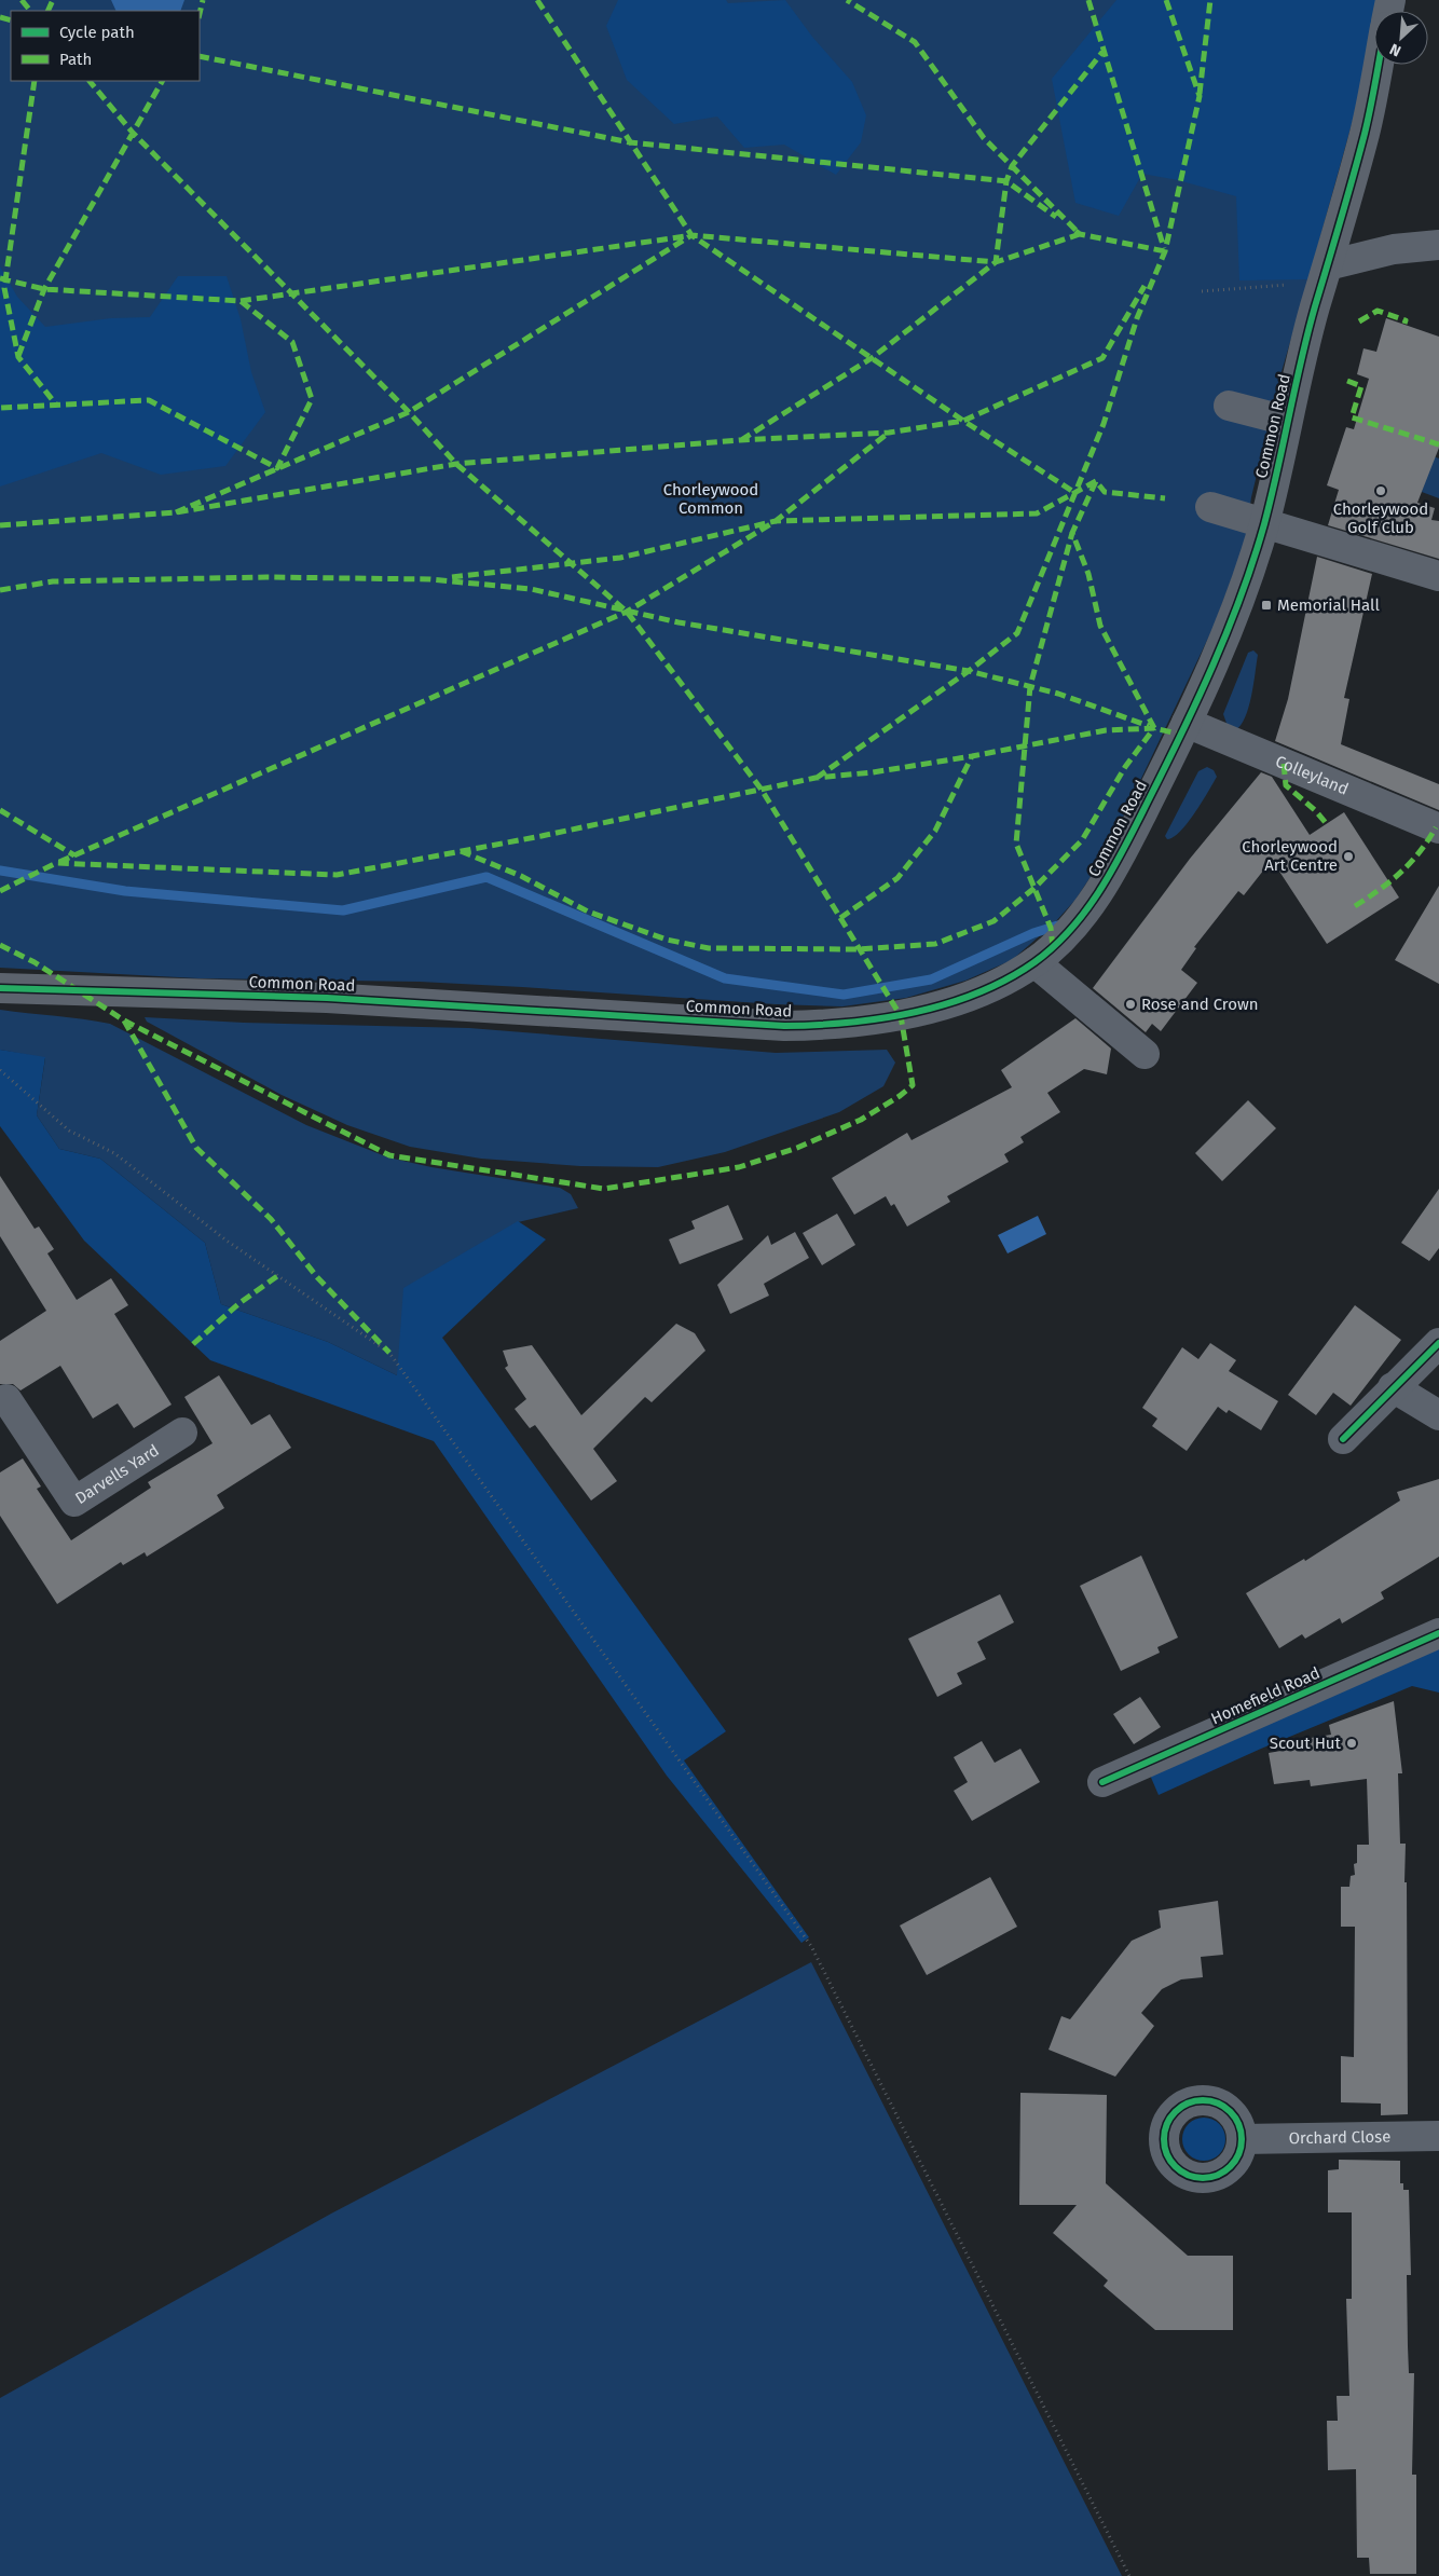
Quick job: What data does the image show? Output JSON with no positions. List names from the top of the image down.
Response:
{
  "streets": {
    "street": [
      "Common Road",
      "Colleyland",
      "Darvells Yard",
      "Homefield Road",
      "Orchard Close"
    ]
  },
  "crossings": [
    ["Common Road", "Colleyland"]
  ],
  "parks": ["Chorleywood Common"],
  "places": {
    "other": [
      "Chorleywood Golf Club",
      "Chorleywood Art Centre",
      "Rose and Crown",
      "Scout Hut"
    ],
    "transit": ["Memorial Hall"]
  },
  "legend": ["Cycle path", "Path"],
  "north": "bottom left"
}
